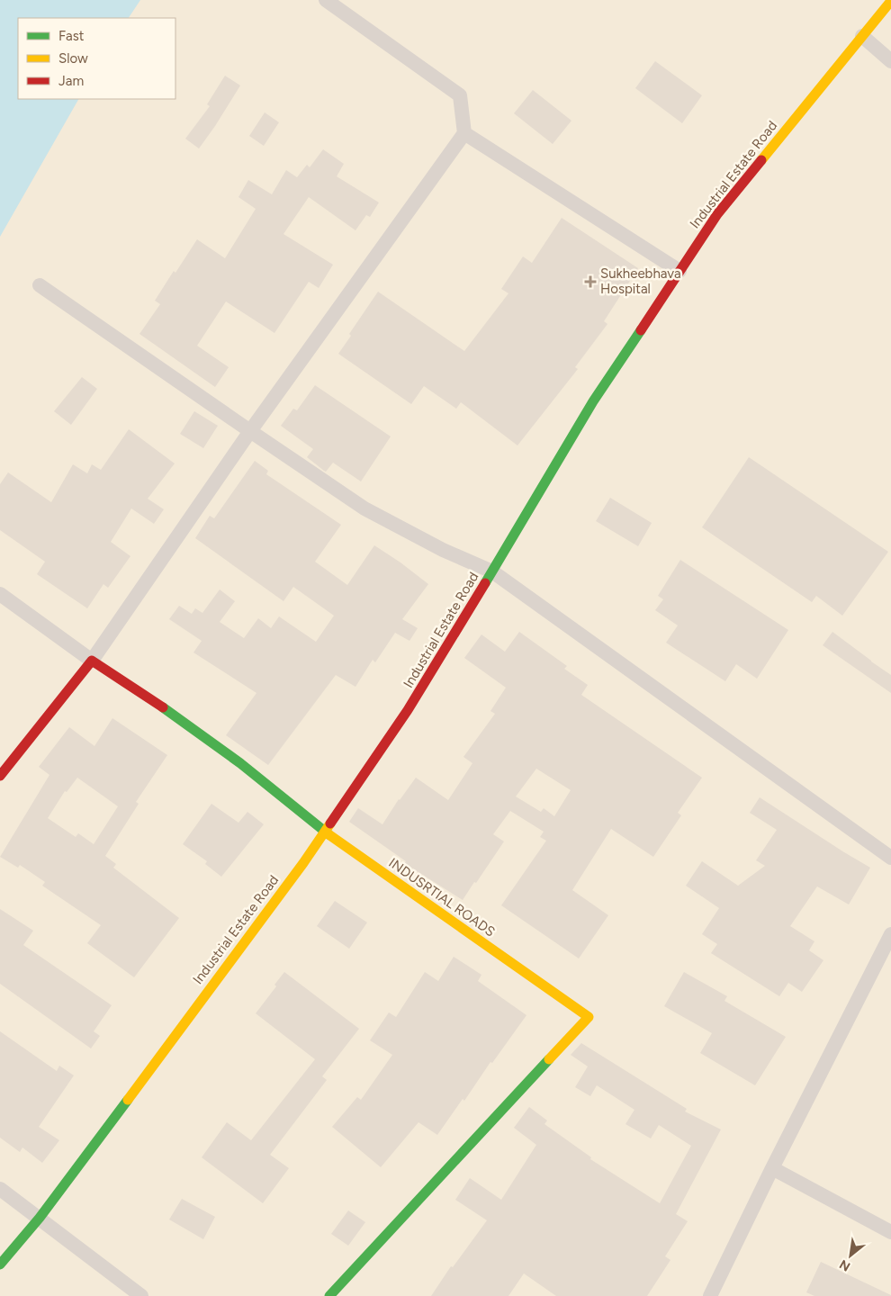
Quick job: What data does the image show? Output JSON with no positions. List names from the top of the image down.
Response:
{
  "streets": {
    "main road": ["Industrial Estate Road", "INDUSRTIAL ROADS"]
  },
  "crossings": [
    ["Industrial Estate Road", "INDUSRTIAL ROADS"]
  ],
  "places": {
    "health": ["Sukheebhava Hospital"]
  },
  "legend": ["Fast", "Slow", "Jam"],
  "north": "bottom left"
}
